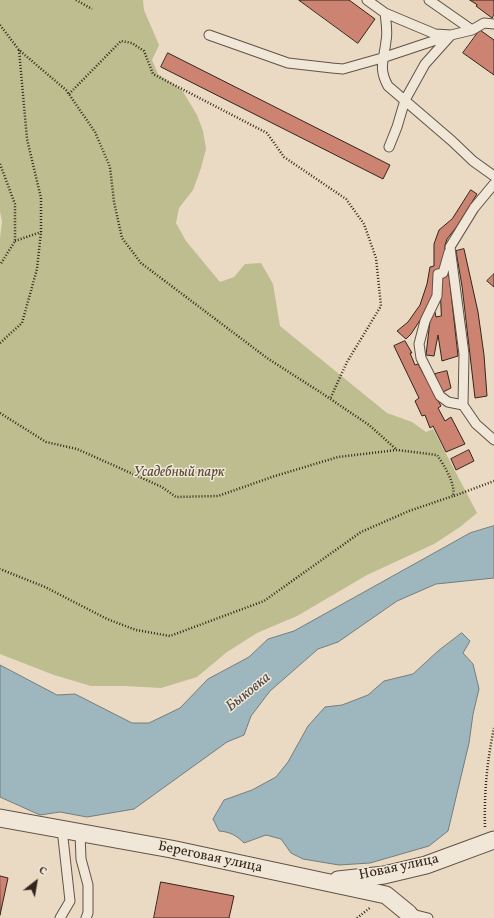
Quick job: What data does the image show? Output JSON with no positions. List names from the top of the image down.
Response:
{
  "streets": {
    "street": ["Береговая улица", "Новая улица"]
  },
  "crossings": [
    ["Береговая улица", "Новая улица"]
  ],
  "water": ["Быковка"],
  "parks": ["Усадебный парк"],
  "north": "top right"
}
